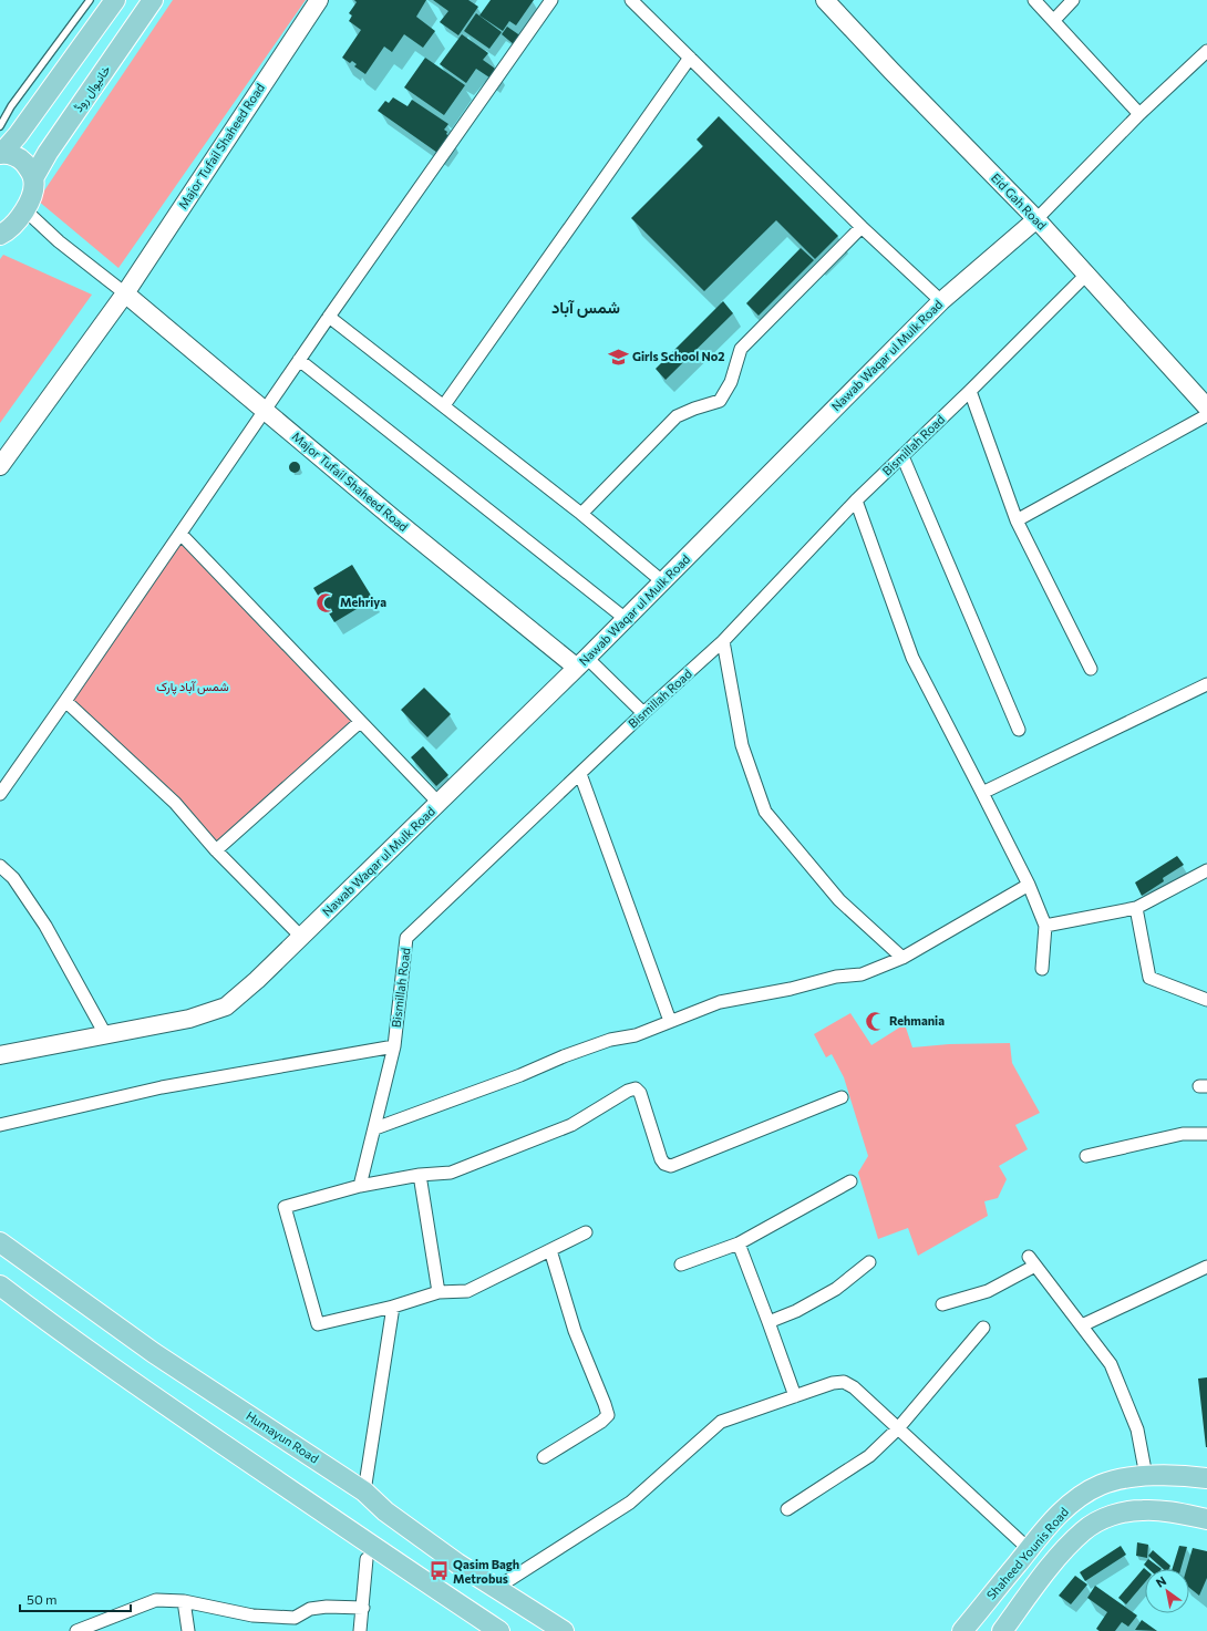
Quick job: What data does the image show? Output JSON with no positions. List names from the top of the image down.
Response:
{
  "streets": {
    "main road": ["خانیوال روڈ", "Humayun Road", "Shaheed Younis Road"],
    "street": [
      "Major Tufail Shaheed Road",
      "Eid Gah Road",
      "Nawab Waqar ul Mulk Road",
      "Bismillah Road"
    ]
  },
  "crossings": [
    ["Major Tufail Shaheed Road", "Nawab Waqar ul Mulk Road"],
    ["Eid Gah Road", "Nawab Waqar ul Mulk Road"],
    ["Eid Gah Road", "Bismillah Road"]
  ],
  "districts": ["شمس آباد"],
  "parks": ["شمس آباد پارک"],
  "places": {
    "school or university": ["Girls School No2"],
    "mosque": ["Mehriya", "Rehmania"],
    "bus stop": ["Qasim Bagh Metrobus"]
  },
  "scale_bar": "50 m",
  "north": "top left"
}
